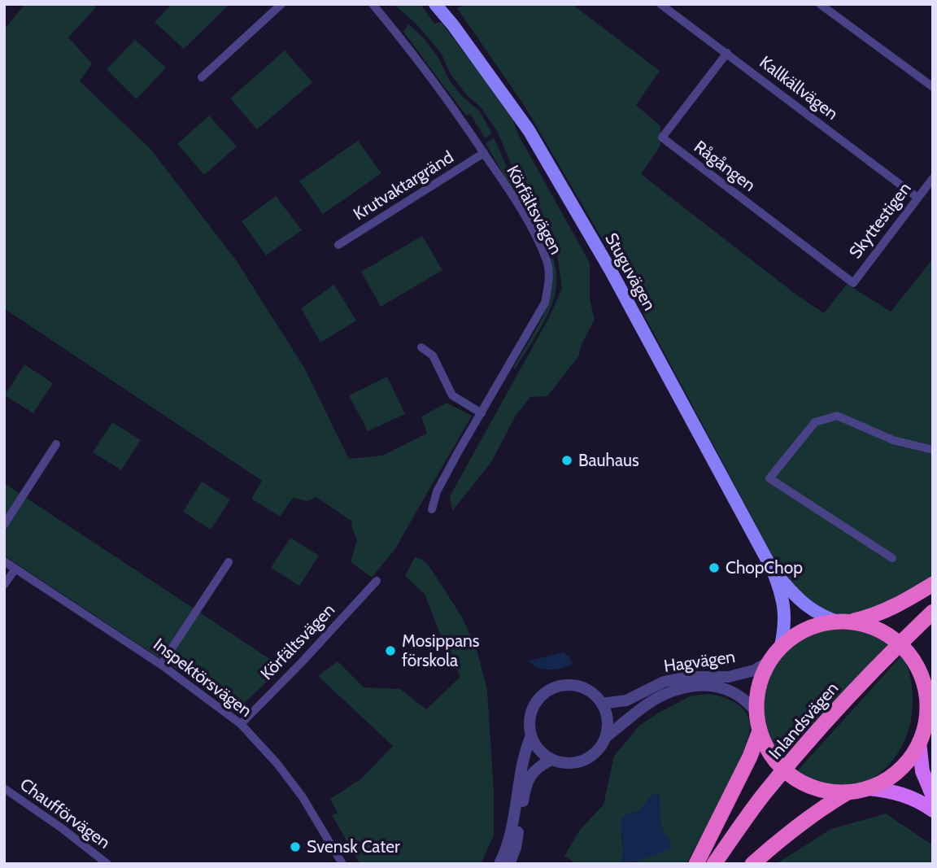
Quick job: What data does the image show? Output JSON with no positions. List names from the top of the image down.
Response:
{
  "streets": {
    "highway": ["Inlandsvägen"],
    "main road": ["Stuguvägen"],
    "street": [
      "Kallkällvägen",
      "Rågången",
      "Krutvaktargränd",
      "Körfältsvägen",
      "Skyttestigen",
      "Hagvägen",
      "Inspektörsvägen",
      "Chaufförvägen"
    ]
  },
  "crossings": [
    ["Kallkällvägen", "Rågången"],
    ["Kallkällvägen", "Skyttestigen"],
    ["Rågången", "Skyttestigen"],
    ["Krutvaktargränd", "Körfältsvägen"],
    ["Körfältsvägen", "Inspektörsvägen"],
    ["Stuguvägen", "Hagvägen"]
  ],
  "places": [
    "Bauhaus",
    "ChopChop",
    "Mosippans förskola",
    "Svensk Cater"
  ]
}
